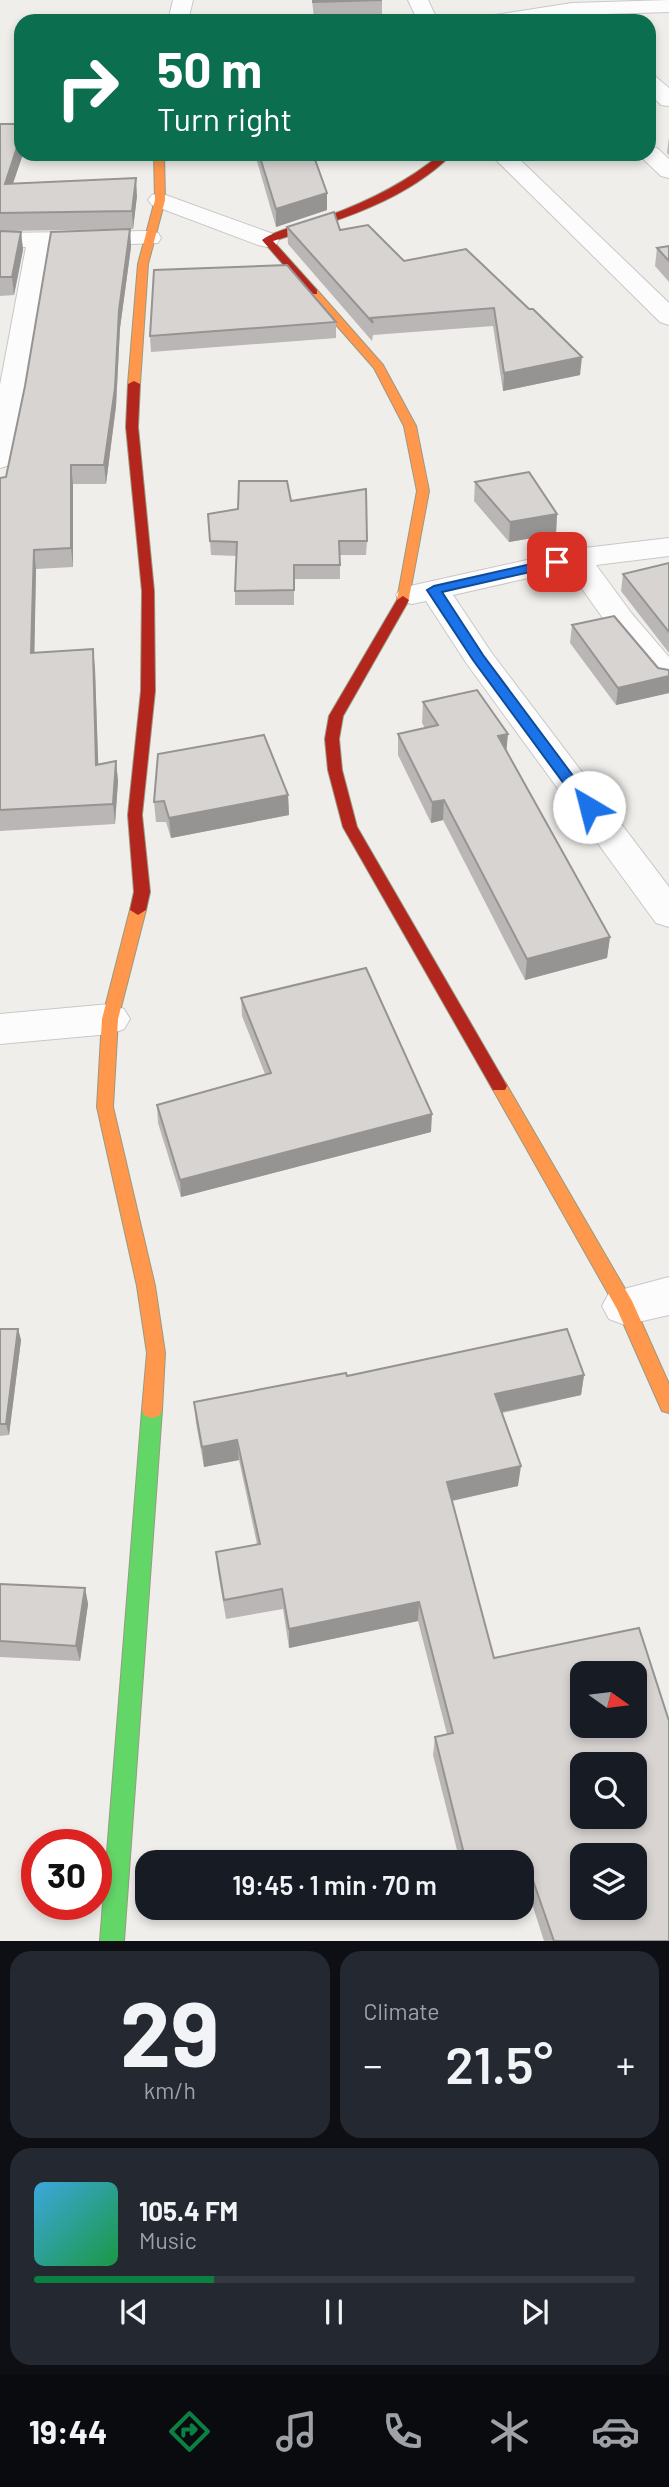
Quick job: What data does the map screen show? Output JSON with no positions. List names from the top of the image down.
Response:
{
  "north": "right",
  "page": {
    "turn": ["50 m", "Turn right"],
    "limit": "30",
    "trip": "19:45 · 1 min · 70 m",
    "tile": [
      ["29", "km/h"],
      "Climate"
    ],
    "heat": ["−", "21.5°", "+"],
    "song": ["105.4 FM", "Music"],
    "tabs": "19:44"
  }
}
